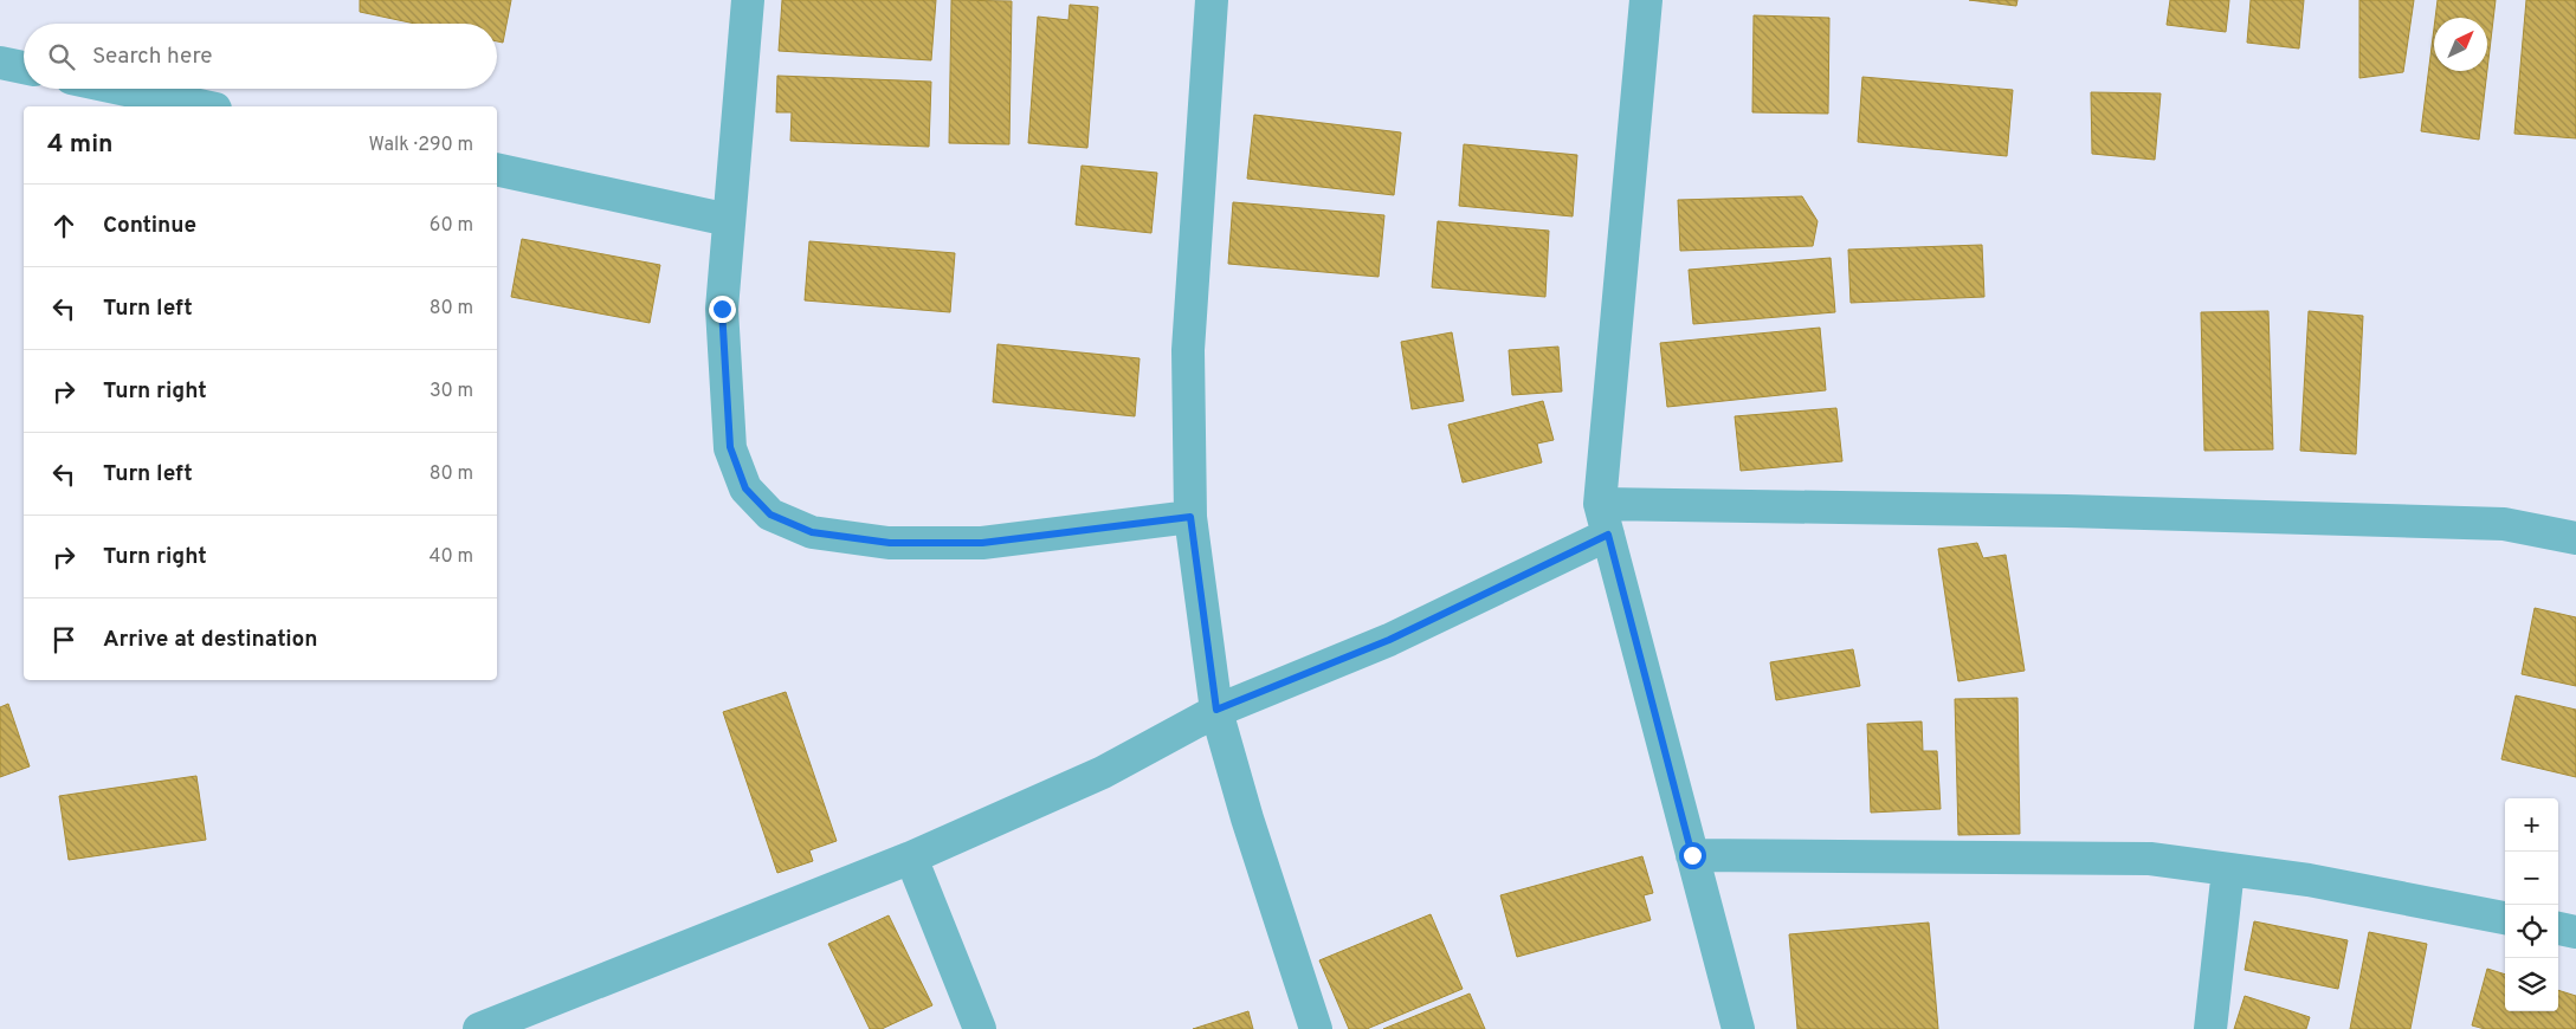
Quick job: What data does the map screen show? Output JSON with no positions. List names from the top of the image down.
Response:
{
  "north": "top right",
  "page": {
    "search": "Search here",
    "heading": ["4 min", "Walk · 290 m"],
    "list": [
      ["Continue", "60 m"],
      ["Turn left", "80 m"],
      ["Turn right", "30 m"],
      ["Turn left", "80 m"],
      ["Turn right", "40 m"],
      "Arrive at destination"
    ],
    "map_buttons": ["+", "−"]
  }
}
